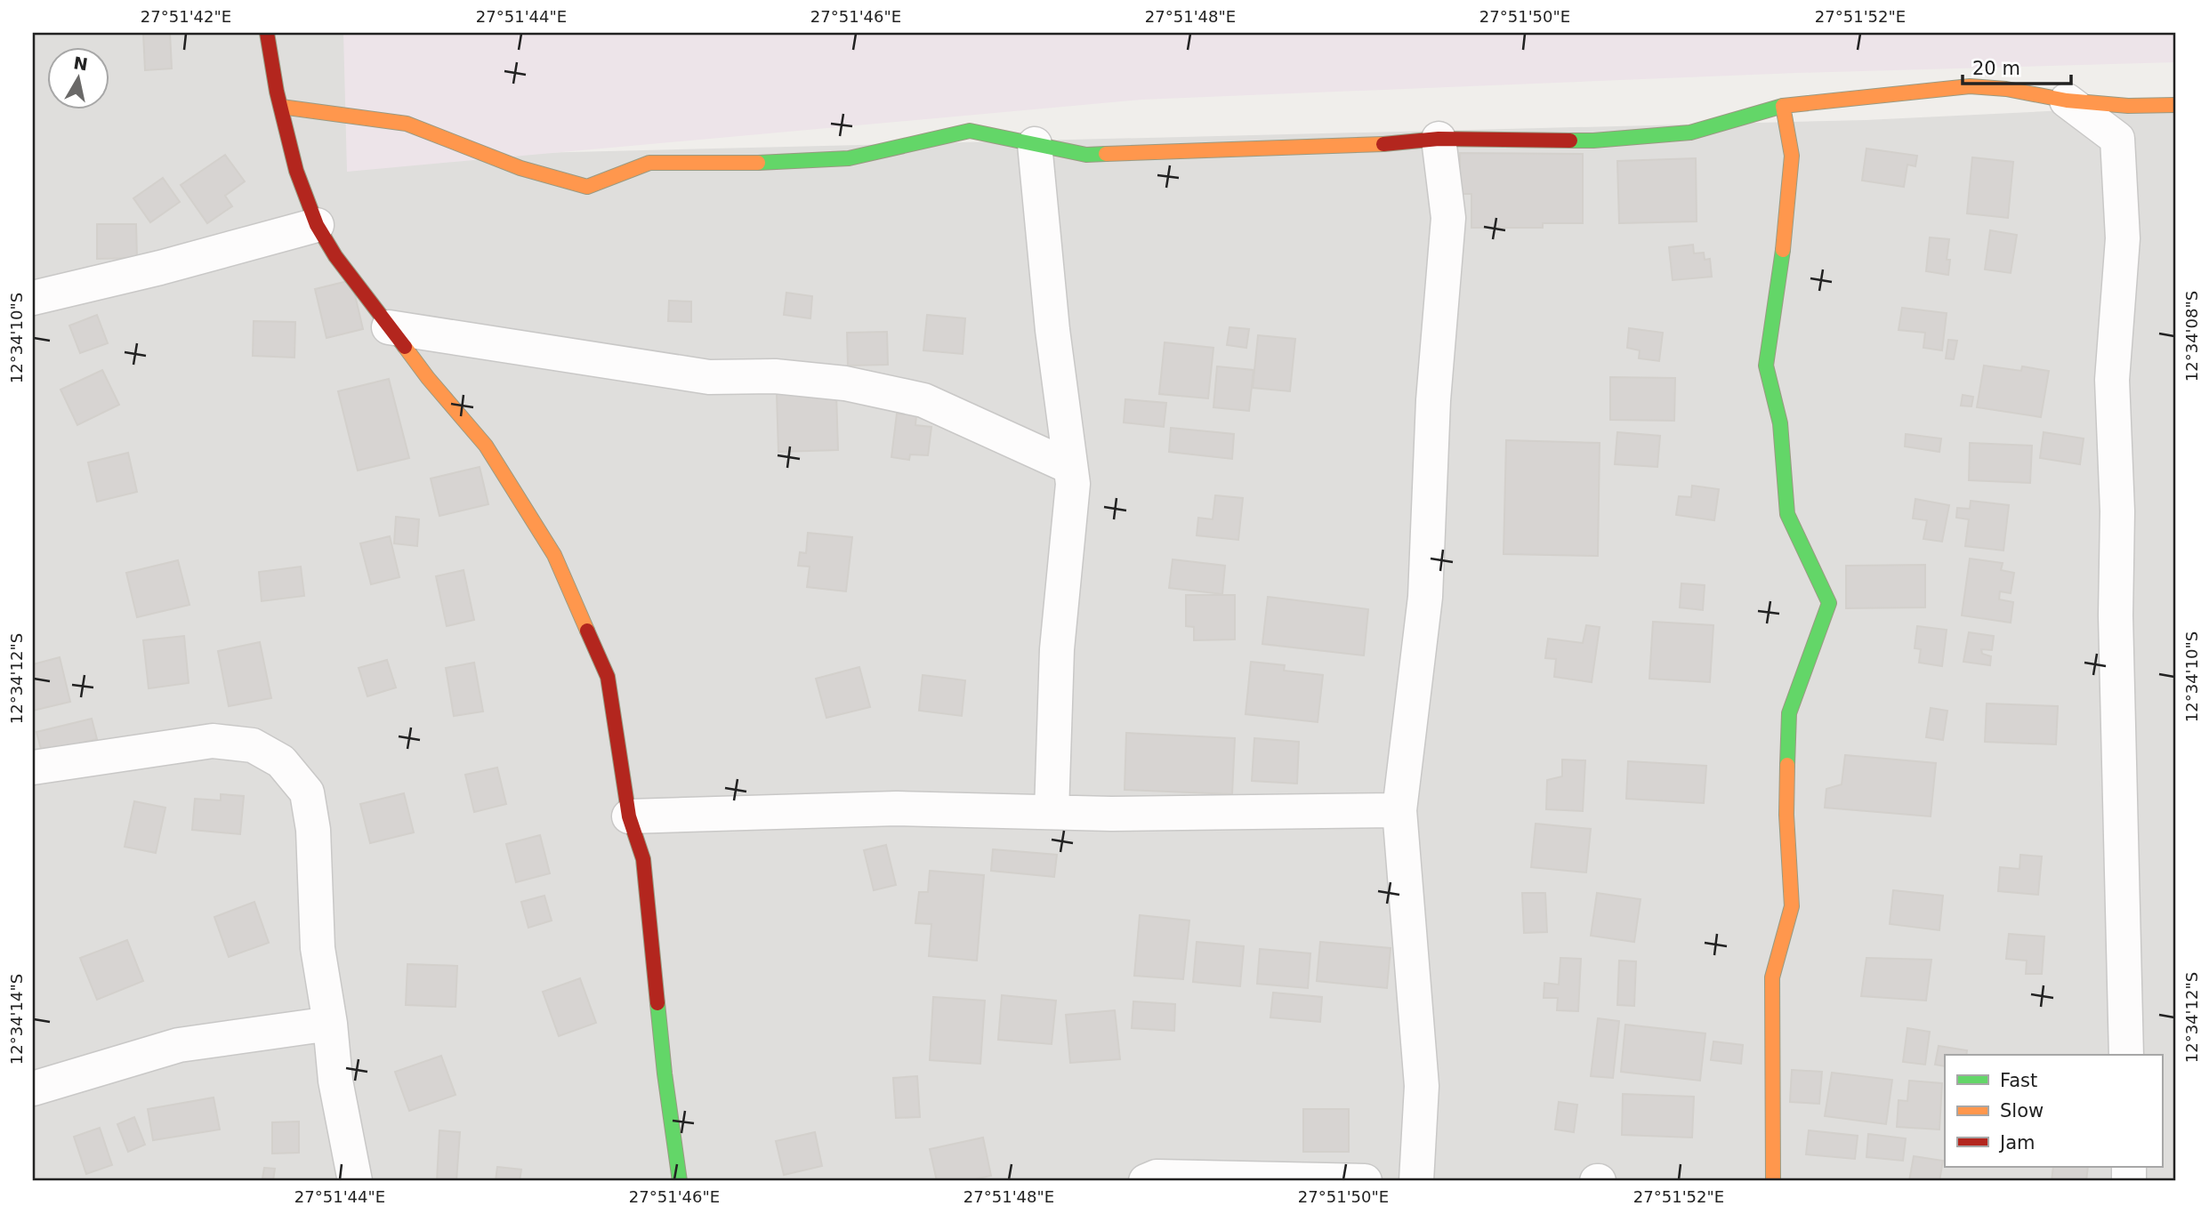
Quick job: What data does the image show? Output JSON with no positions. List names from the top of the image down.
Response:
{
  "legend": ["Fast", "Slow", "Jam"],
  "scale_bar": "20 m",
  "north": "top",
  "coordinates": [
    "27°51'42\"E",
    "27°51'44\"E",
    "27°51'46\"E",
    "27°51'48\"E",
    "27°51'50\"E",
    "27°51'52\"E",
    "12°34'08\"S",
    "12°34'10\"S",
    "12°34'12\"S",
    "12°34'14\"S"
  ]
}
